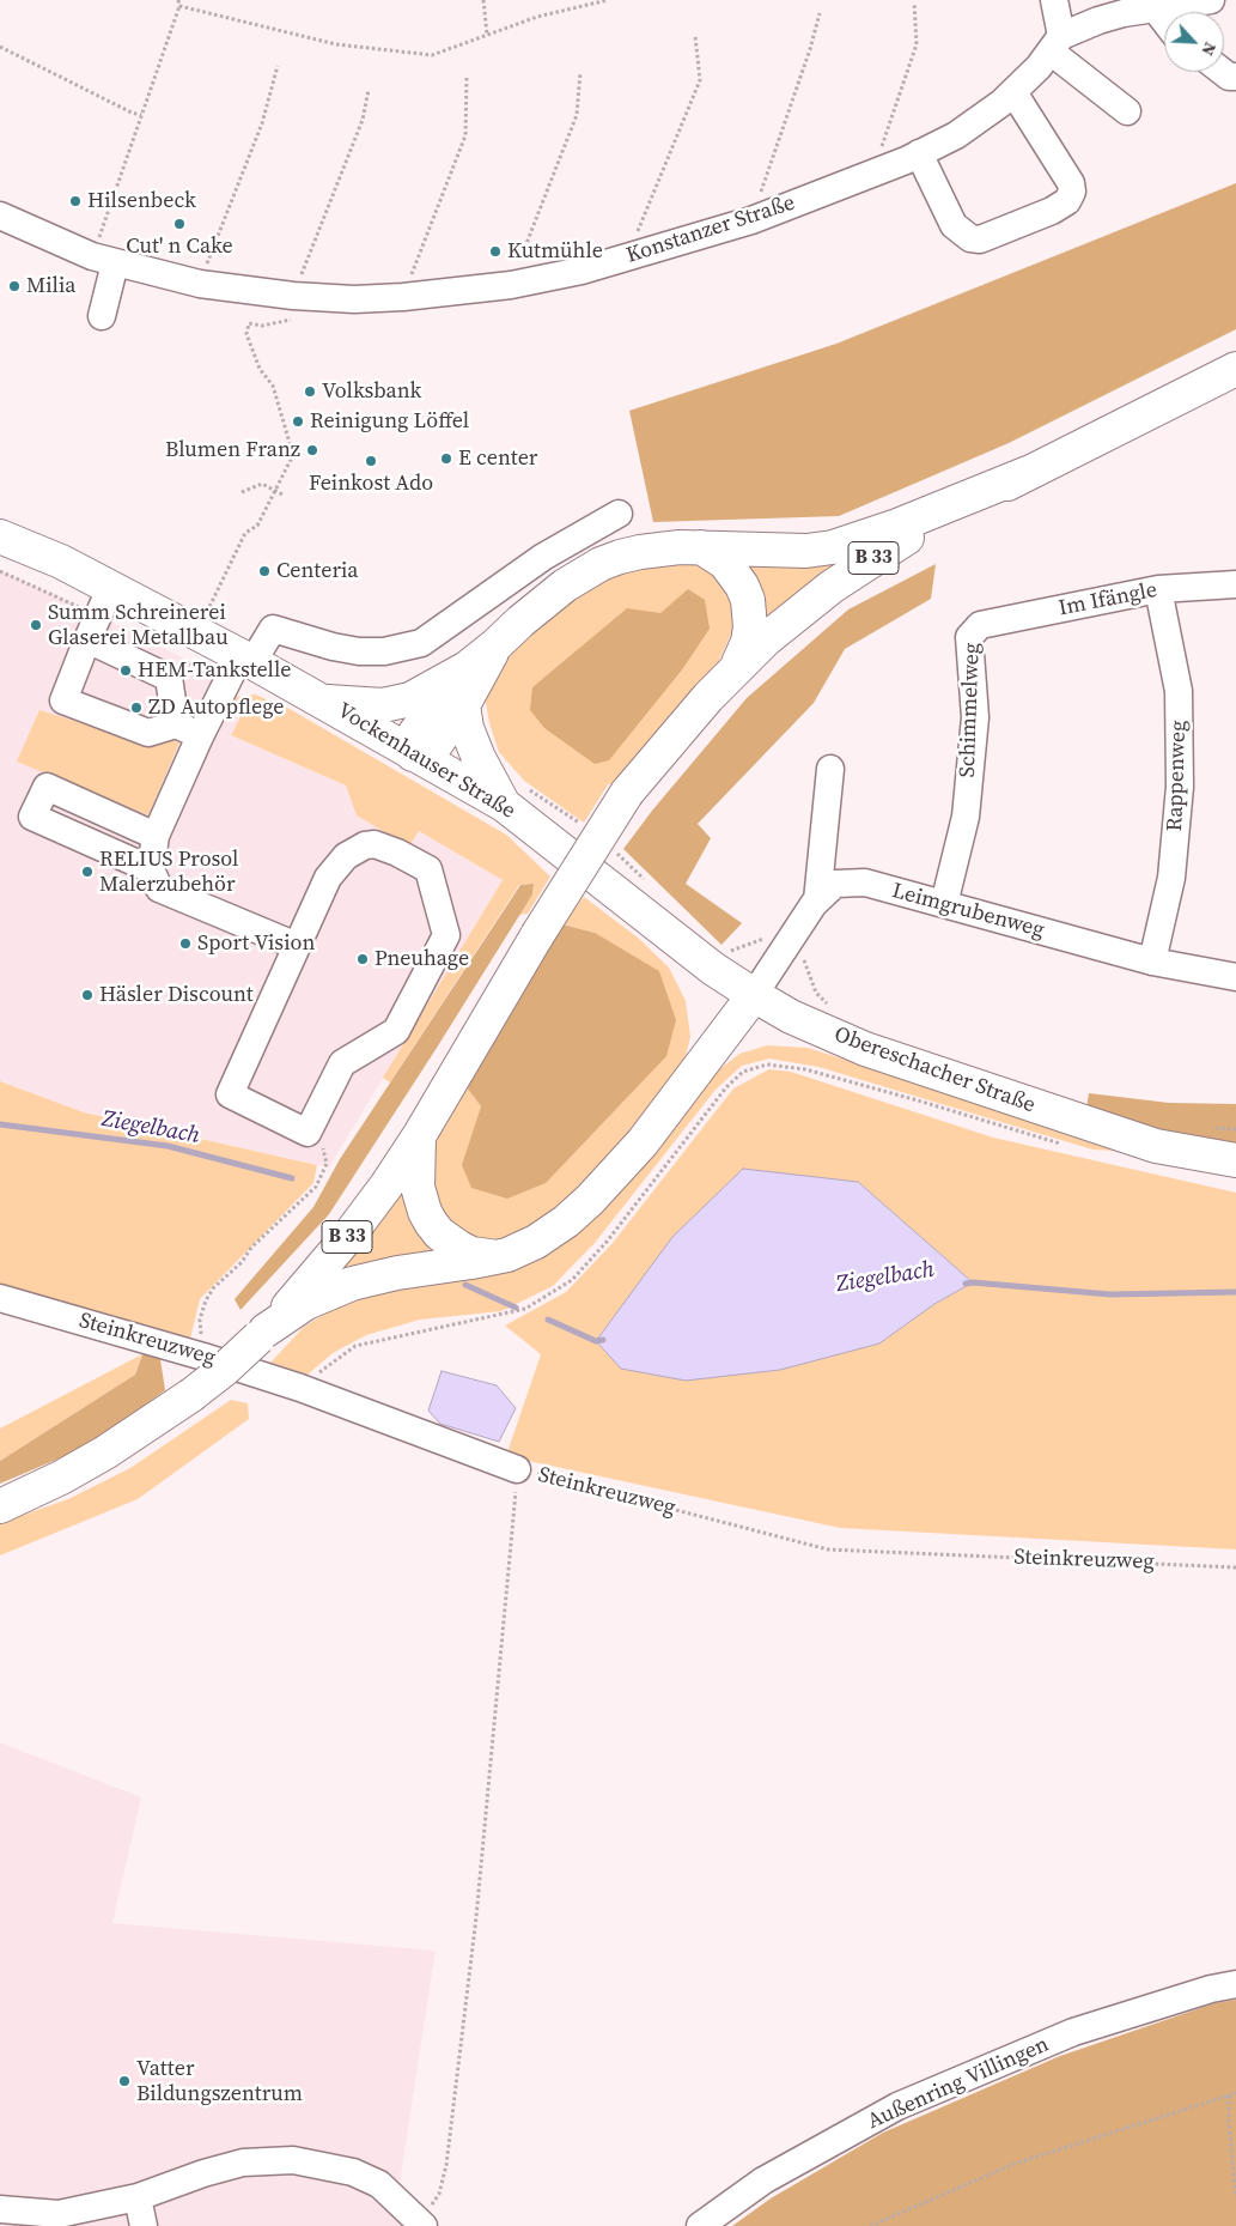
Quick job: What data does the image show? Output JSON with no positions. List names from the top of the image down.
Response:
{
  "streets": {
    "main road": ["B 33", "Vockenhauser Straße", "Obereschacher Straße"],
    "street": [
      "Konstanzer Straße",
      "Im Ifängle",
      "Schimmelweg",
      "Rappenweg",
      "Leimgrubenweg",
      "Steinkreuzweg",
      "Außenring Villingen"
    ]
  },
  "crossings": [
    ["Im Ifängle", "Schimmelweg"],
    ["Im Ifängle", "Rappenweg"],
    ["Schimmelweg", "Leimgrubenweg"],
    ["Vockenhauser Straße", "Obereschacher Straße"],
    ["Rappenweg", "Leimgrubenweg"],
    ["Leimgrubenweg", "Obereschacher Straße"]
  ],
  "water": ["Ziegelbach"],
  "places": [
    "Hilsenbeck",
    "Cut' n Cake",
    "Kutmühle",
    "Milia",
    "Volksbank",
    "Reinigung Löffel",
    "Blumen Franz",
    "E center",
    "Feinkost Ado",
    "Centeria",
    "Summ Schreinerei Glaserei Metallbau",
    "HEM-Tankstelle",
    "ZD Autopflege",
    "RELIUS Prosol Malerzubehör",
    "Sport Vision",
    "Pneuhage",
    "Häsler Discount",
    "Vatter Bildungszentrum"
  ],
  "north": "bottom right"
}
